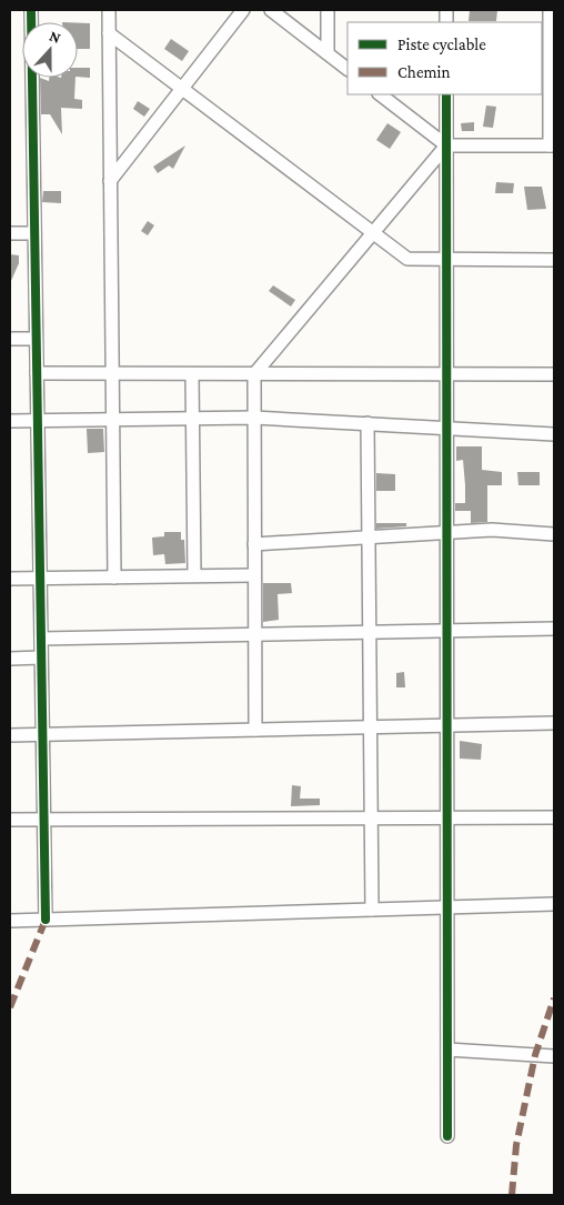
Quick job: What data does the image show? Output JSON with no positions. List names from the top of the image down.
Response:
{
  "legend": ["Piste cyclable", "Chemin"],
  "north": "top"
}
